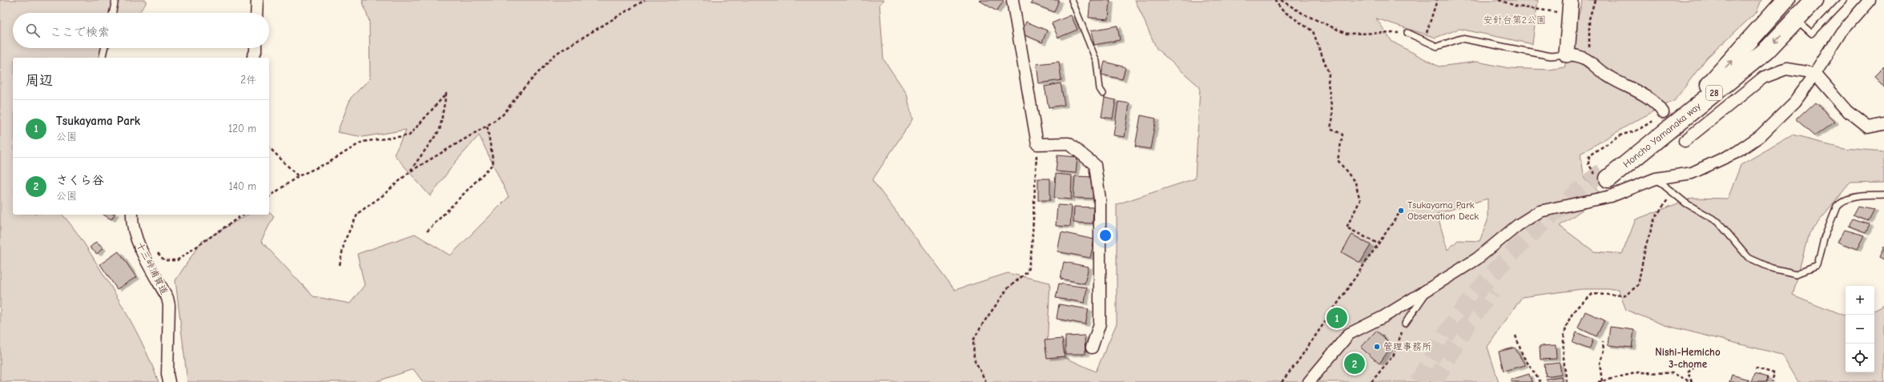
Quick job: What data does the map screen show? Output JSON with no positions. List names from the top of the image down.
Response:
{
  "streets": {
    "highway": ["28", "Honcho Yamanaka way"],
    "street": ["十三峠浦賀道"]
  },
  "districts": ["Nishi-Hemicho 3-chome"],
  "parks": ["安針台第2公園"],
  "places": ["Tsukayama Park Observation Deck", "管理事務所"],
  "page": {
    "search": "ここで検索",
    "heading": ["周辺", "2件"],
    "list": [
      {
        "mark": "1",
        "name": "Tsukayama Park",
        "note": "公園",
        "value": "120 m"
      },
      {
        "mark": "2",
        "name": "さくら谷",
        "note": "公園",
        "value": "140 m"
      }
    ],
    "map_buttons": ["+", "−"],
    "pins": ["1", "2"]
  }
}
